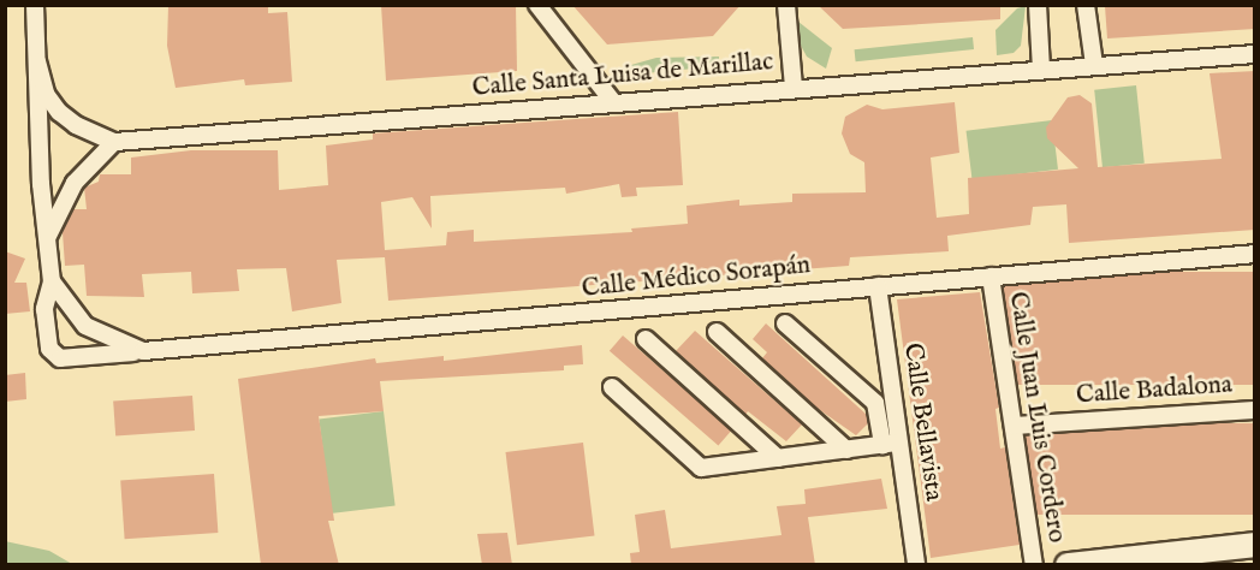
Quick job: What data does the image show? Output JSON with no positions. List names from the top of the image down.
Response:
{
  "streets": {
    "street": [
      "Calle Santa Luisa de Marillac",
      "Calle Médico Sorapán",
      "Calle Badalona",
      "Calle Juan Luis Cordero",
      "Calle Bellavista"
    ]
  },
  "crossings": [
    ["Calle Médico Sorapán", "Calle Juan Luis Cordero"],
    ["Calle Médico Sorapán", "Calle Bellavista"],
    ["Calle Badalona", "Calle Juan Luis Cordero"]
  ]
}
